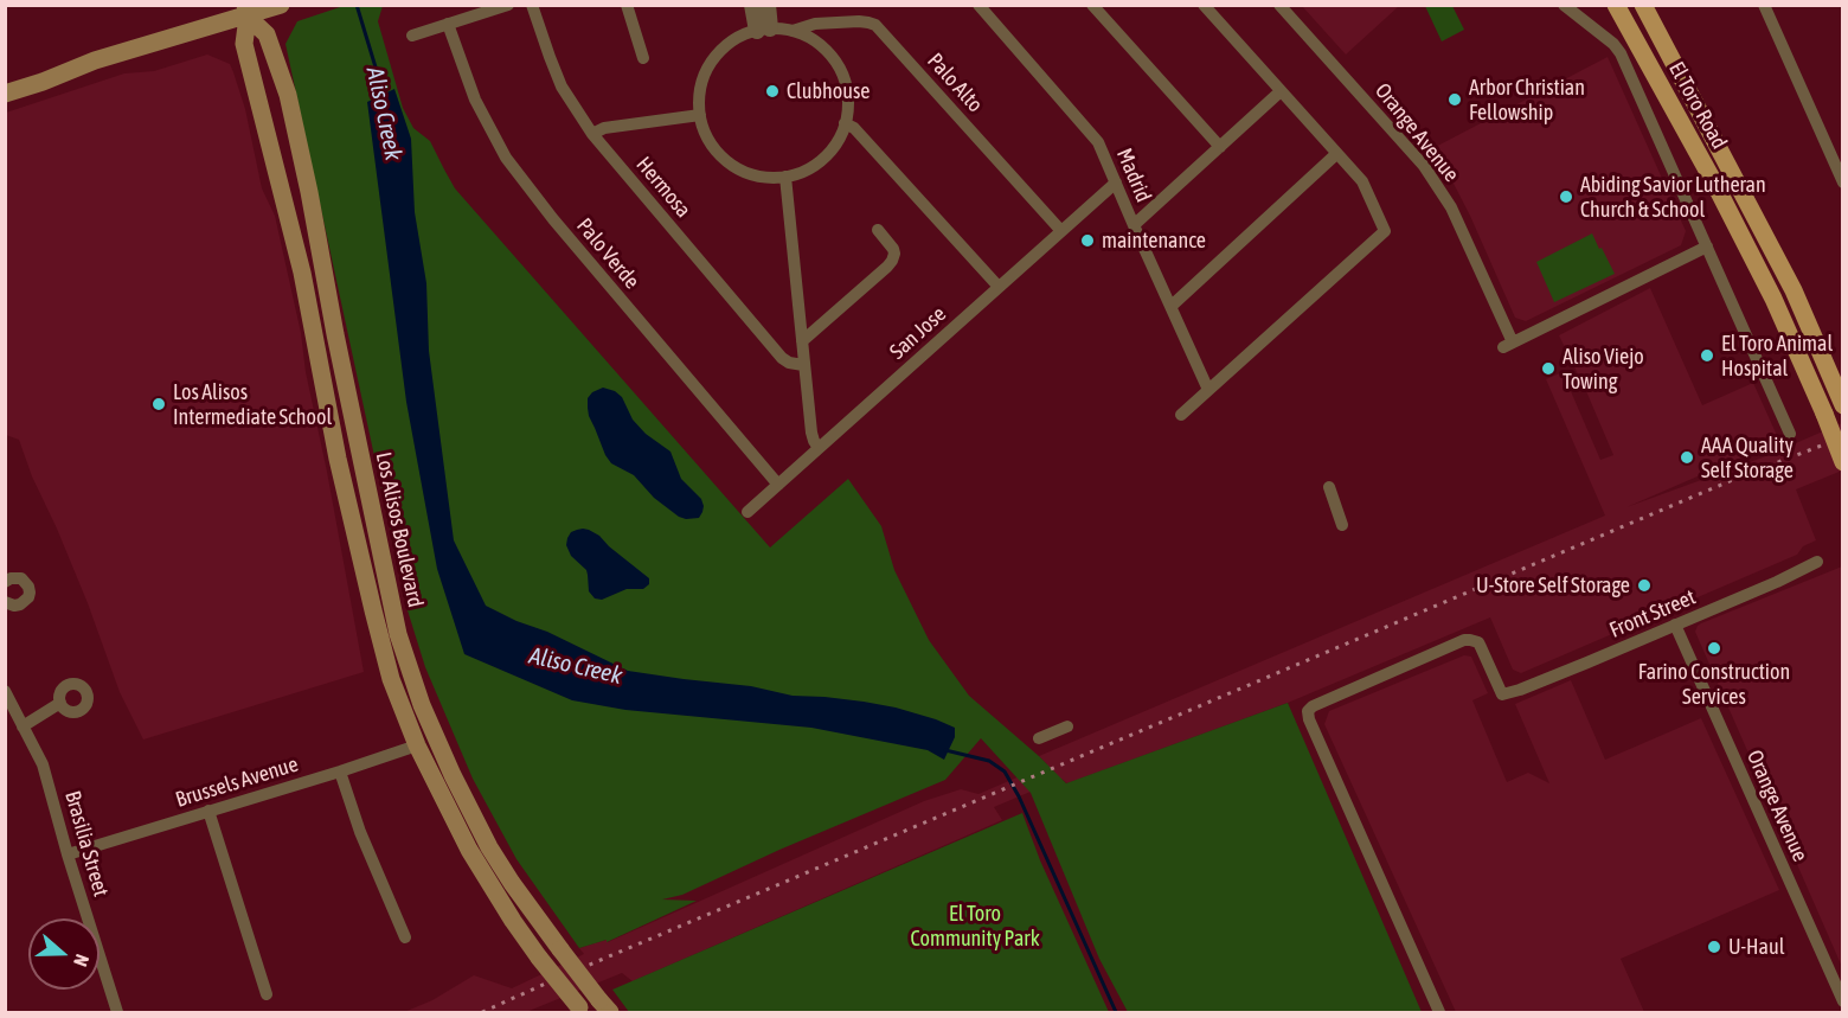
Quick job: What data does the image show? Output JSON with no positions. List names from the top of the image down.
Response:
{
  "streets": {
    "main road": ["El Toro Road", "Los Alisos Boulevard"],
    "street": [
      "Palo Alto",
      "Orange Avenue",
      "Madrid",
      "Hermosa",
      "Palo Verde",
      "San Jose",
      "Front Street",
      "Brussels Avenue",
      "Brasilia Street"
    ]
  },
  "crossings": [
    ["Palo Alto", "San Jose"],
    ["Orange Avenue", "Front Street"],
    ["Madrid", "San Jose"],
    ["Palo Verde", "San Jose"],
    ["Los Alisos Boulevard", "Brussels Avenue"],
    ["Brussels Avenue", "Brasilia Street"]
  ],
  "water": ["Aliso Creek"],
  "parks": ["El Toro Community Park"],
  "places": [
    "Clubhouse",
    "Arbor Christian Fellowship",
    "Abiding Savior Lutheran Church & School",
    "maintenance",
    "El Toro Animal Hospital",
    "Aliso Viejo Towing",
    "Los Alisos Intermediate School",
    "AAA Quality Self Storage",
    "U-Store Self Storage",
    "Farino Construction Services",
    "U-Haul"
  ],
  "north": "right"
}
